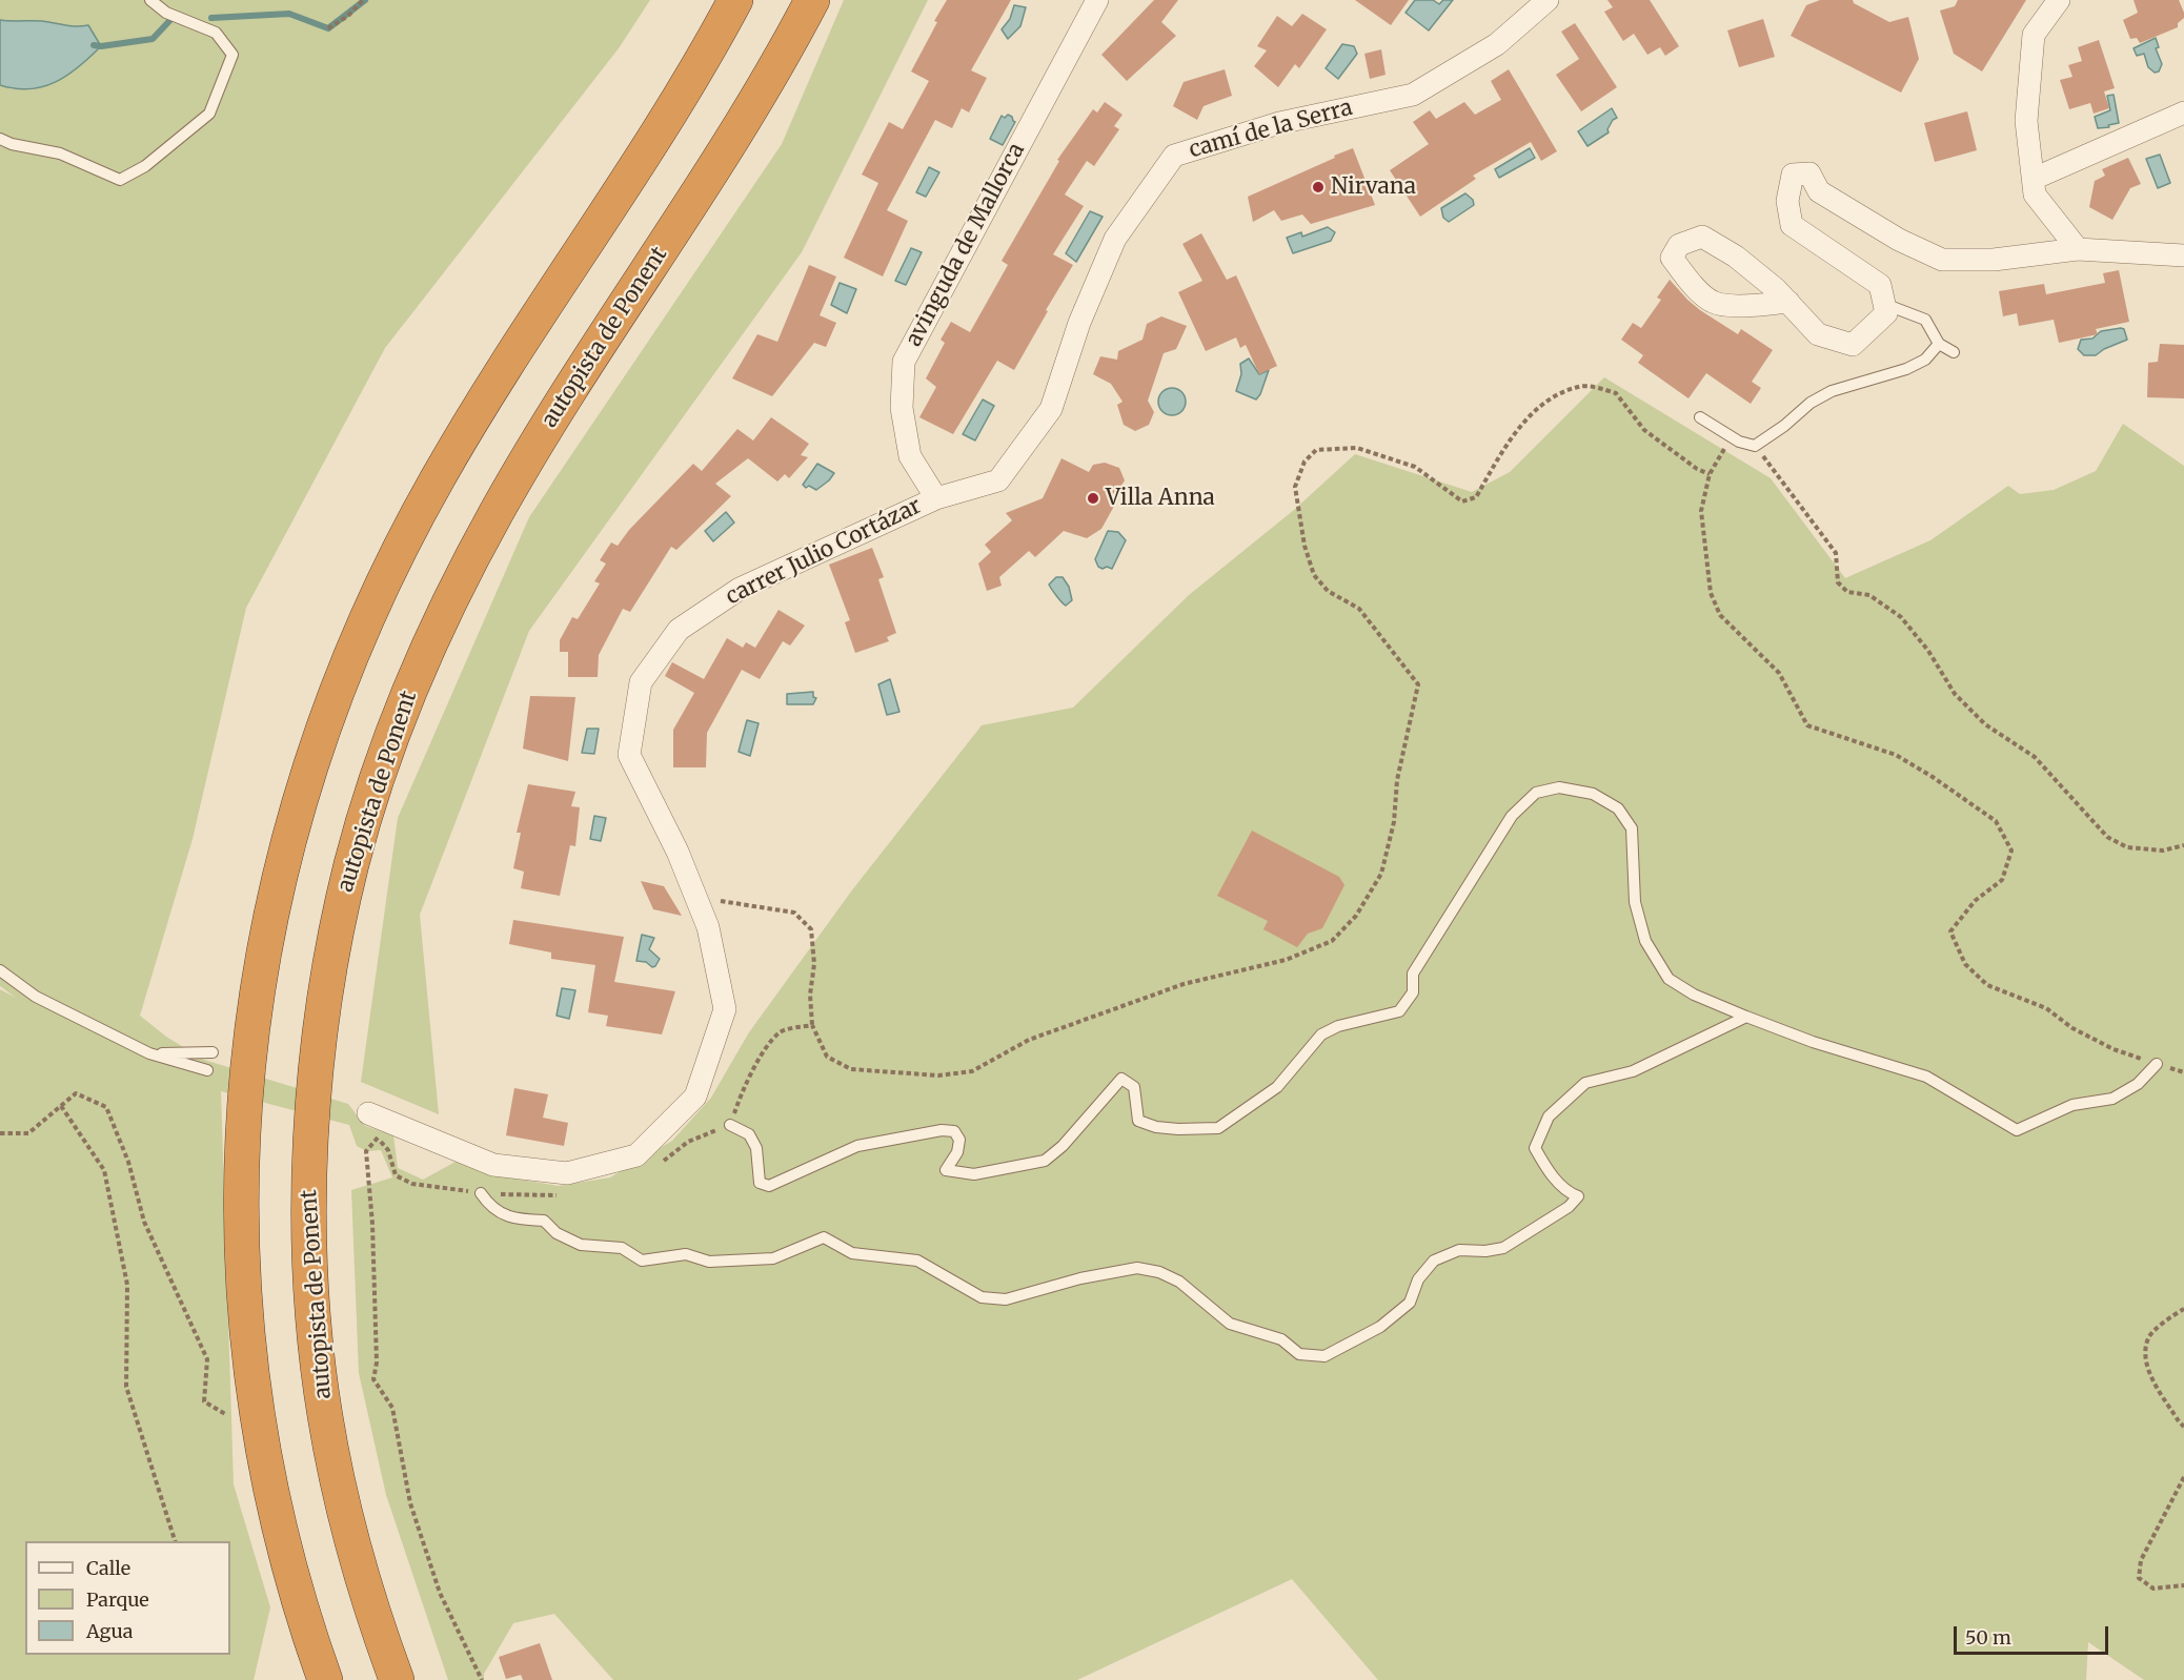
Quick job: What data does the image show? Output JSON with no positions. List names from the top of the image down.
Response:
{
  "streets": {
    "highway": ["autopista de Ponent"],
    "street": ["camí de la Serra", "avinguda de Mallorca", "carrer Julio Cortázar"]
  },
  "crossings": [
    ["camí de la Serra", "avinguda de Mallorca"],
    ["camí de la Serra", "carrer Julio Cortázar"],
    ["avinguda de Mallorca", "carrer Julio Cortázar"]
  ],
  "places": ["Nirvana", "Villa Anna"],
  "legend": ["Calle", "Parque", "Agua"],
  "scale_bar": "50 m"
}
